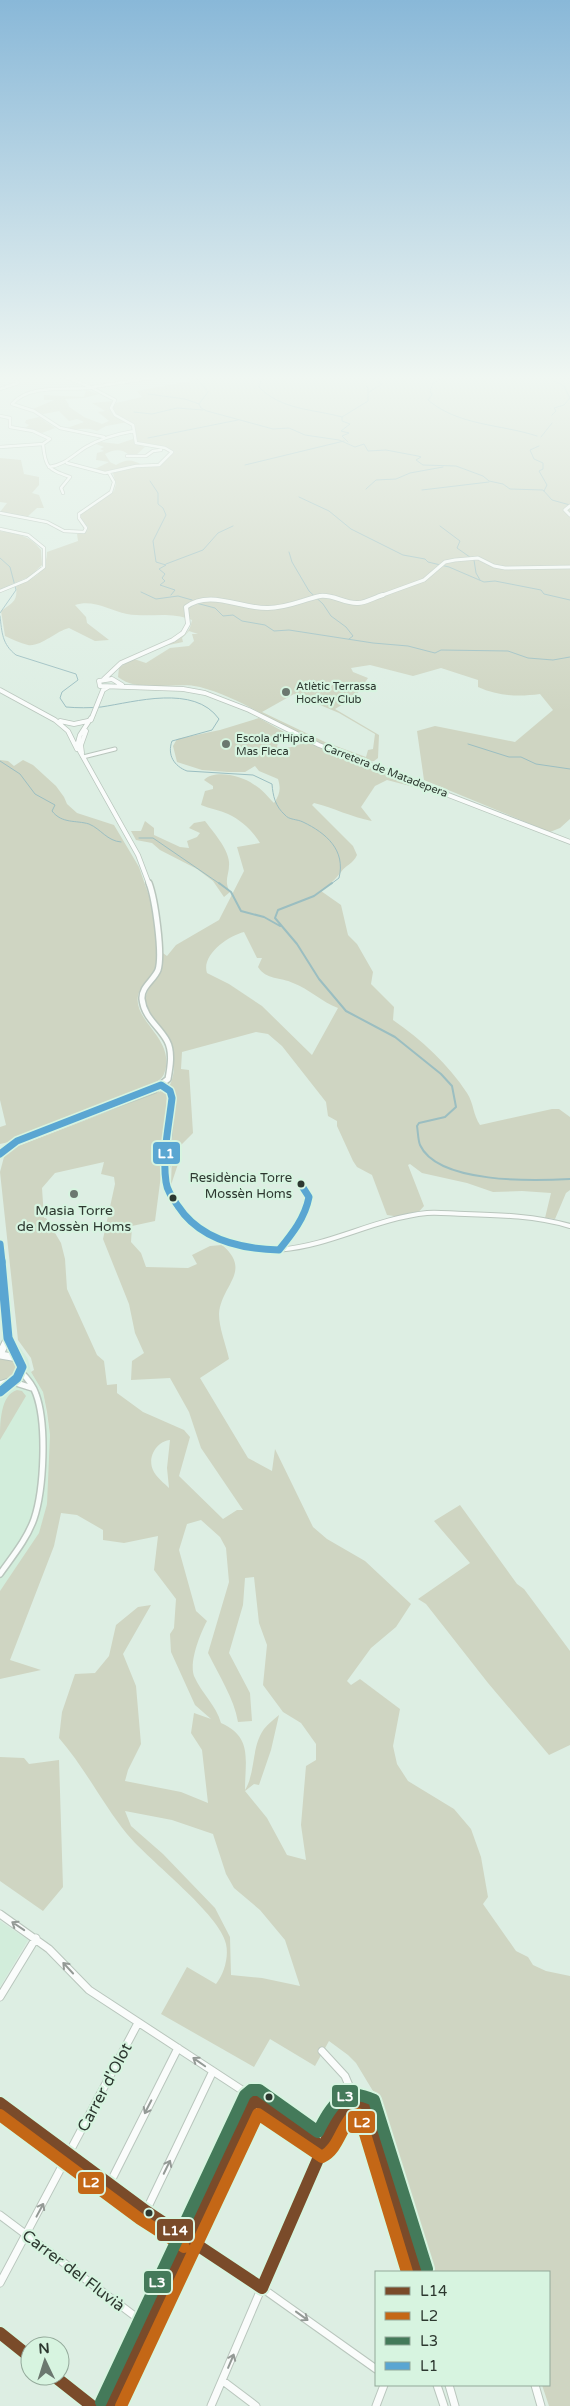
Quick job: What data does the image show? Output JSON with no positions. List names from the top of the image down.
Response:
{
  "streets": {
    "street": ["Carretera de Matadepera", "Carrer d'Olot", "Carrer del Fluvià"]
  },
  "crossings": [
    ["Carrer d'Olot", "Carrer del Fluvià"]
  ],
  "places": [
    "Atlètic Terrassa Hockey Club",
    "Escola d'Hípica Mas Fleca",
    "Residència Torre Mossèn Homs",
    "Masia Torre de Mossèn Homs"
  ],
  "lines": [
    "transit line L1",
    "transit line L3",
    "transit line L14",
    "transit line L2"
  ],
  "legend": [
    "L14",
    "L2",
    "L3",
    "L1"
  ],
  "north": "top"
}
